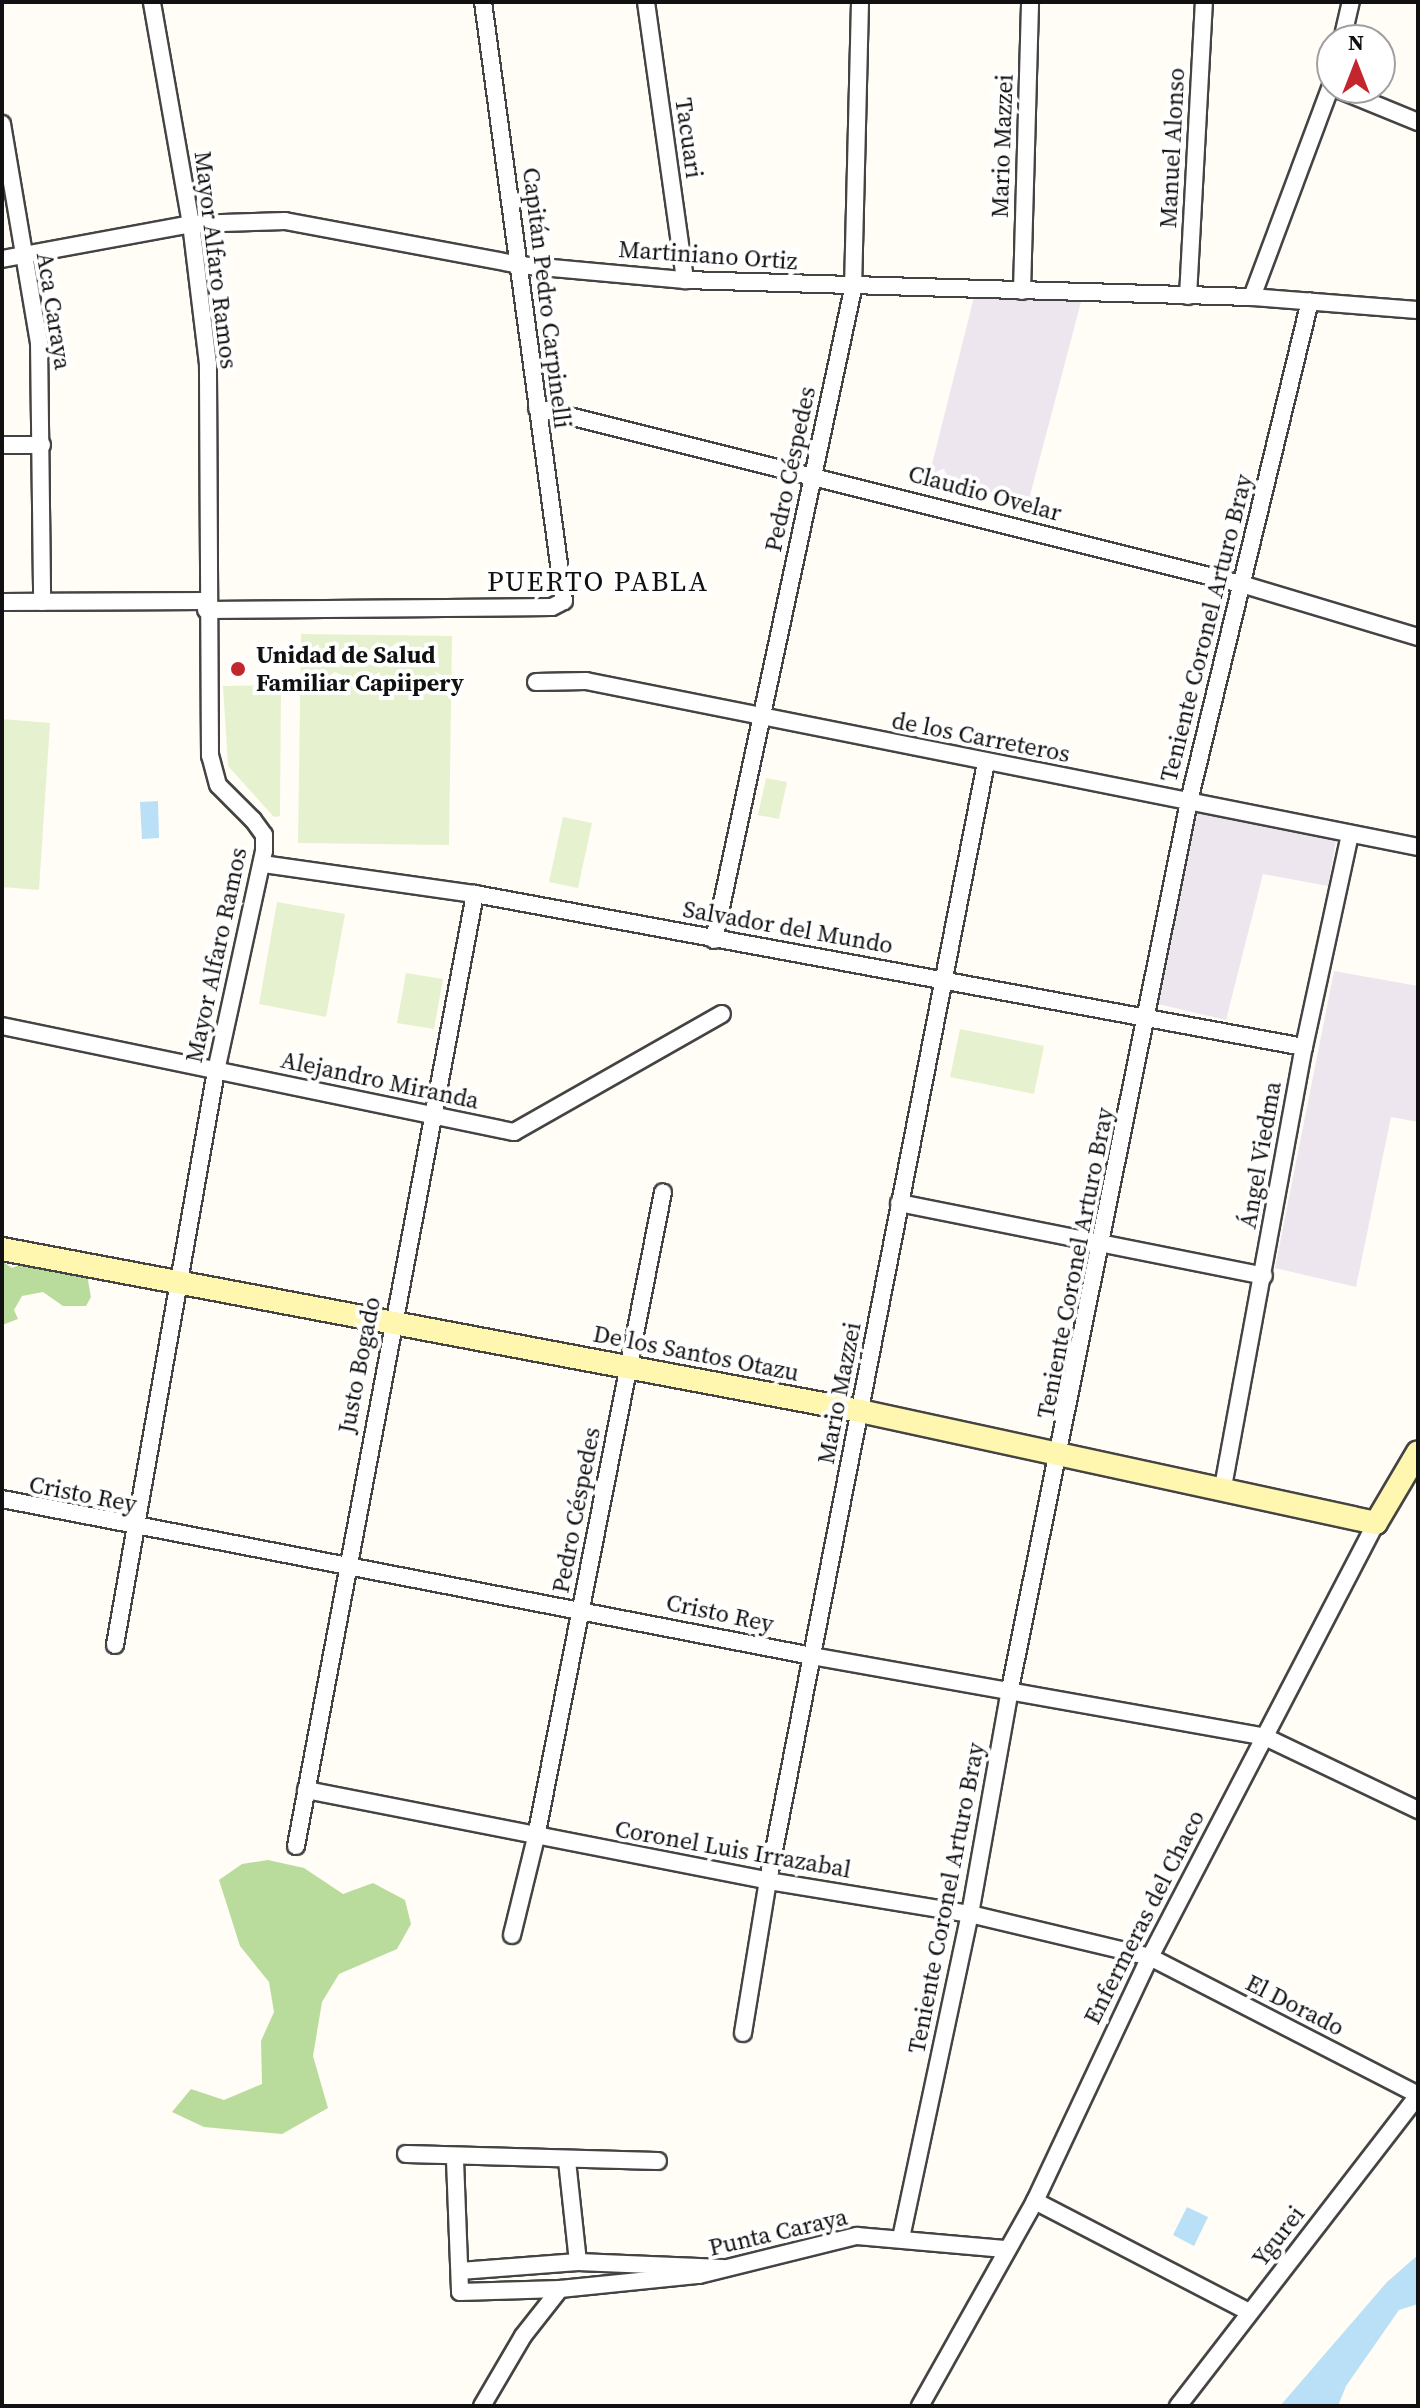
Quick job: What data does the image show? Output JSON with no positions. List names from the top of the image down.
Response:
{
  "streets": {
    "street": [
      "Tacuari",
      "Mario Mazzei",
      "Manuel Alonso",
      "Martiniano Ortiz",
      "Mayor Alfaro Ramos",
      "Capitán Pedro Carpinelli",
      "Aca Caraya",
      "Pedro Céspedes",
      "Claudio Ovelar",
      "Teniente Coronel Arturo Bray",
      "de los Carreteros",
      "Salvador del Mundo",
      "Alejandro Miranda",
      "Ángel Viedma",
      "De los Santos Otazu",
      "Justo Bogado",
      "Cristo Rey",
      "Coronel Luis Irrazabal",
      "Enfermeras del Chaco",
      "El Dorado",
      "Punta Caraya",
      "Ygurei"
    ]
  },
  "crossings": [
    ["Tacuari", "Martiniano Ortiz"],
    ["Mario Mazzei", "Martiniano Ortiz"],
    ["Mario Mazzei", "de los Carreteros"],
    ["Mario Mazzei", "Salvador del Mundo"],
    ["Mario Mazzei", "De los Santos Otazu"],
    ["Mario Mazzei", "Cristo Rey"],
    ["Mario Mazzei", "Coronel Luis Irrazabal"],
    ["Manuel Alonso", "Martiniano Ortiz"],
    ["Martiniano Ortiz", "Mayor Alfaro Ramos"],
    ["Martiniano Ortiz", "Capitán Pedro Carpinelli"],
    ["Martiniano Ortiz", "Aca Caraya"],
    ["Martiniano Ortiz", "Pedro Céspedes"],
    ["Martiniano Ortiz", "Teniente Coronel Arturo Bray"],
    ["Mayor Alfaro Ramos", "Capitán Pedro Carpinelli"],
    ["Mayor Alfaro Ramos", "Salvador del Mundo"],
    ["Mayor Alfaro Ramos", "Alejandro Miranda"],
    ["Mayor Alfaro Ramos", "De los Santos Otazu"],
    ["Mayor Alfaro Ramos", "Cristo Rey"],
    ["Capitán Pedro Carpinelli", "Claudio Ovelar"],
    ["Pedro Céspedes", "Claudio Ovelar"],
    ["Pedro Céspedes", "de los Carreteros"],
    ["Pedro Céspedes", "Salvador del Mundo"],
    ["Pedro Céspedes", "De los Santos Otazu"],
    ["Pedro Céspedes", "Cristo Rey"],
    ["Pedro Céspedes", "Coronel Luis Irrazabal"],
    ["Claudio Ovelar", "Teniente Coronel Arturo Bray"],
    ["Teniente Coronel Arturo Bray", "de los Carreteros"],
    ["Teniente Coronel Arturo Bray", "Salvador del Mundo"],
    ["Teniente Coronel Arturo Bray", "De los Santos Otazu"],
    ["Teniente Coronel Arturo Bray", "Cristo Rey"],
    ["Teniente Coronel Arturo Bray", "Coronel Luis Irrazabal"],
    ["Teniente Coronel Arturo Bray", "Punta Caraya"],
    ["de los Carreteros", "Ángel Viedma"],
    ["Salvador del Mundo", "Ángel Viedma"],
    ["Salvador del Mundo", "Justo Bogado"],
    ["Alejandro Miranda", "Justo Bogado"],
    ["Ángel Viedma", "De los Santos Otazu"],
    ["De los Santos Otazu", "Justo Bogado"],
    ["De los Santos Otazu", "Enfermeras del Chaco"],
    ["Justo Bogado", "Cristo Rey"],
    ["Justo Bogado", "Coronel Luis Irrazabal"],
    ["Cristo Rey", "Enfermeras del Chaco"],
    ["Coronel Luis Irrazabal", "Enfermeras del Chaco"],
    ["Coronel Luis Irrazabal", "El Dorado"],
    ["Enfermeras del Chaco", "El Dorado"],
    ["Enfermeras del Chaco", "Punta Caraya"],
    ["El Dorado", "Ygurei"]
  ],
  "districts": ["PUERTO PABLA"],
  "places": ["Unidad de Salud Familiar Capiipery"],
  "north": "top"
}
